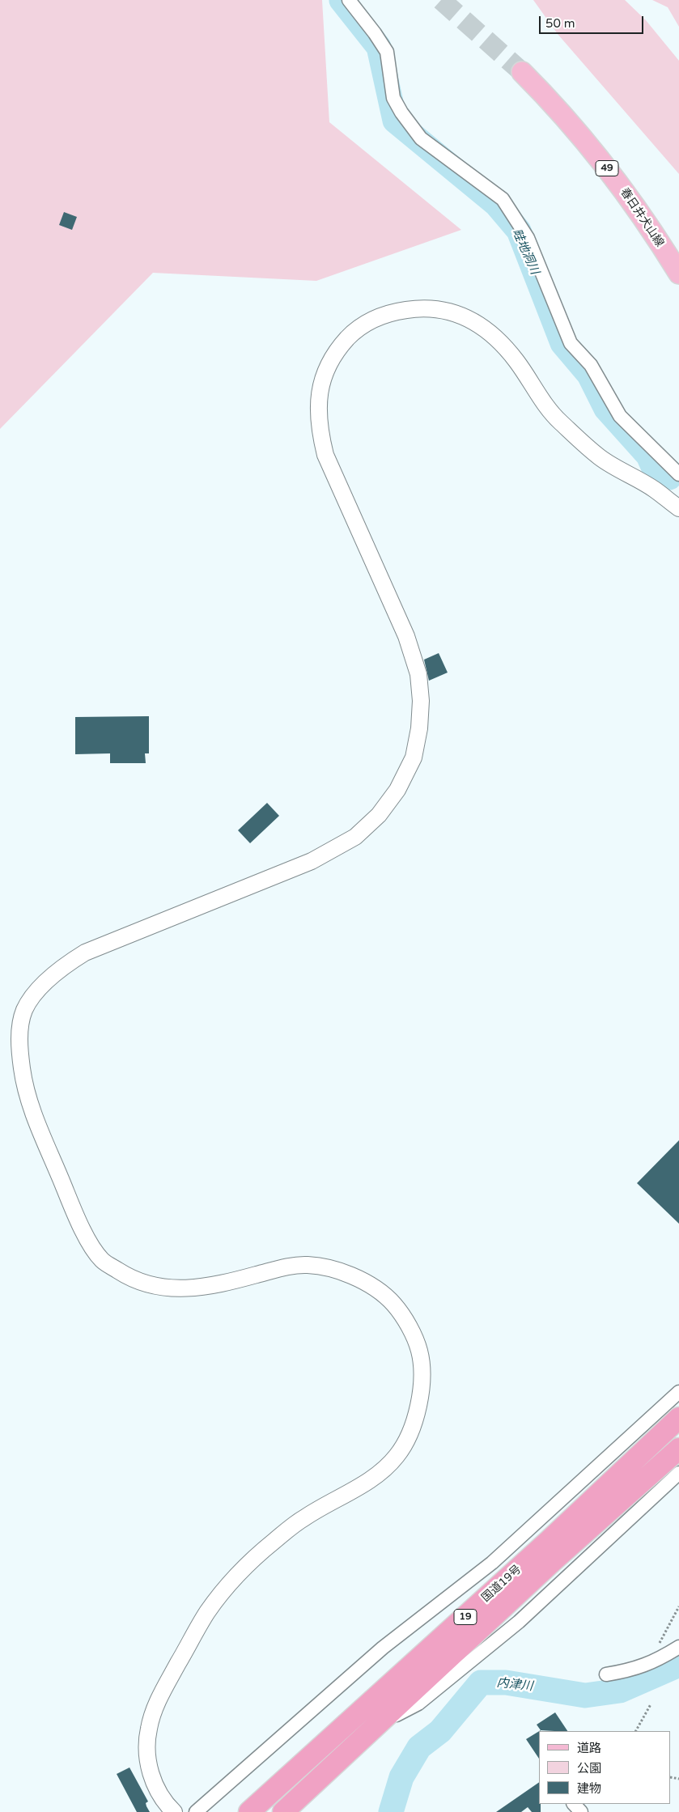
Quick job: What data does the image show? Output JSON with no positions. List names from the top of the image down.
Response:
{
  "streets": {
    "highway": ["国道19号", "19"],
    "main road": ["49", "春日井犬山線"]
  },
  "water": ["畦地洞川", "内津川"],
  "legend": ["道路", "公園", "建物"],
  "scale_bar": "50 m"
}
